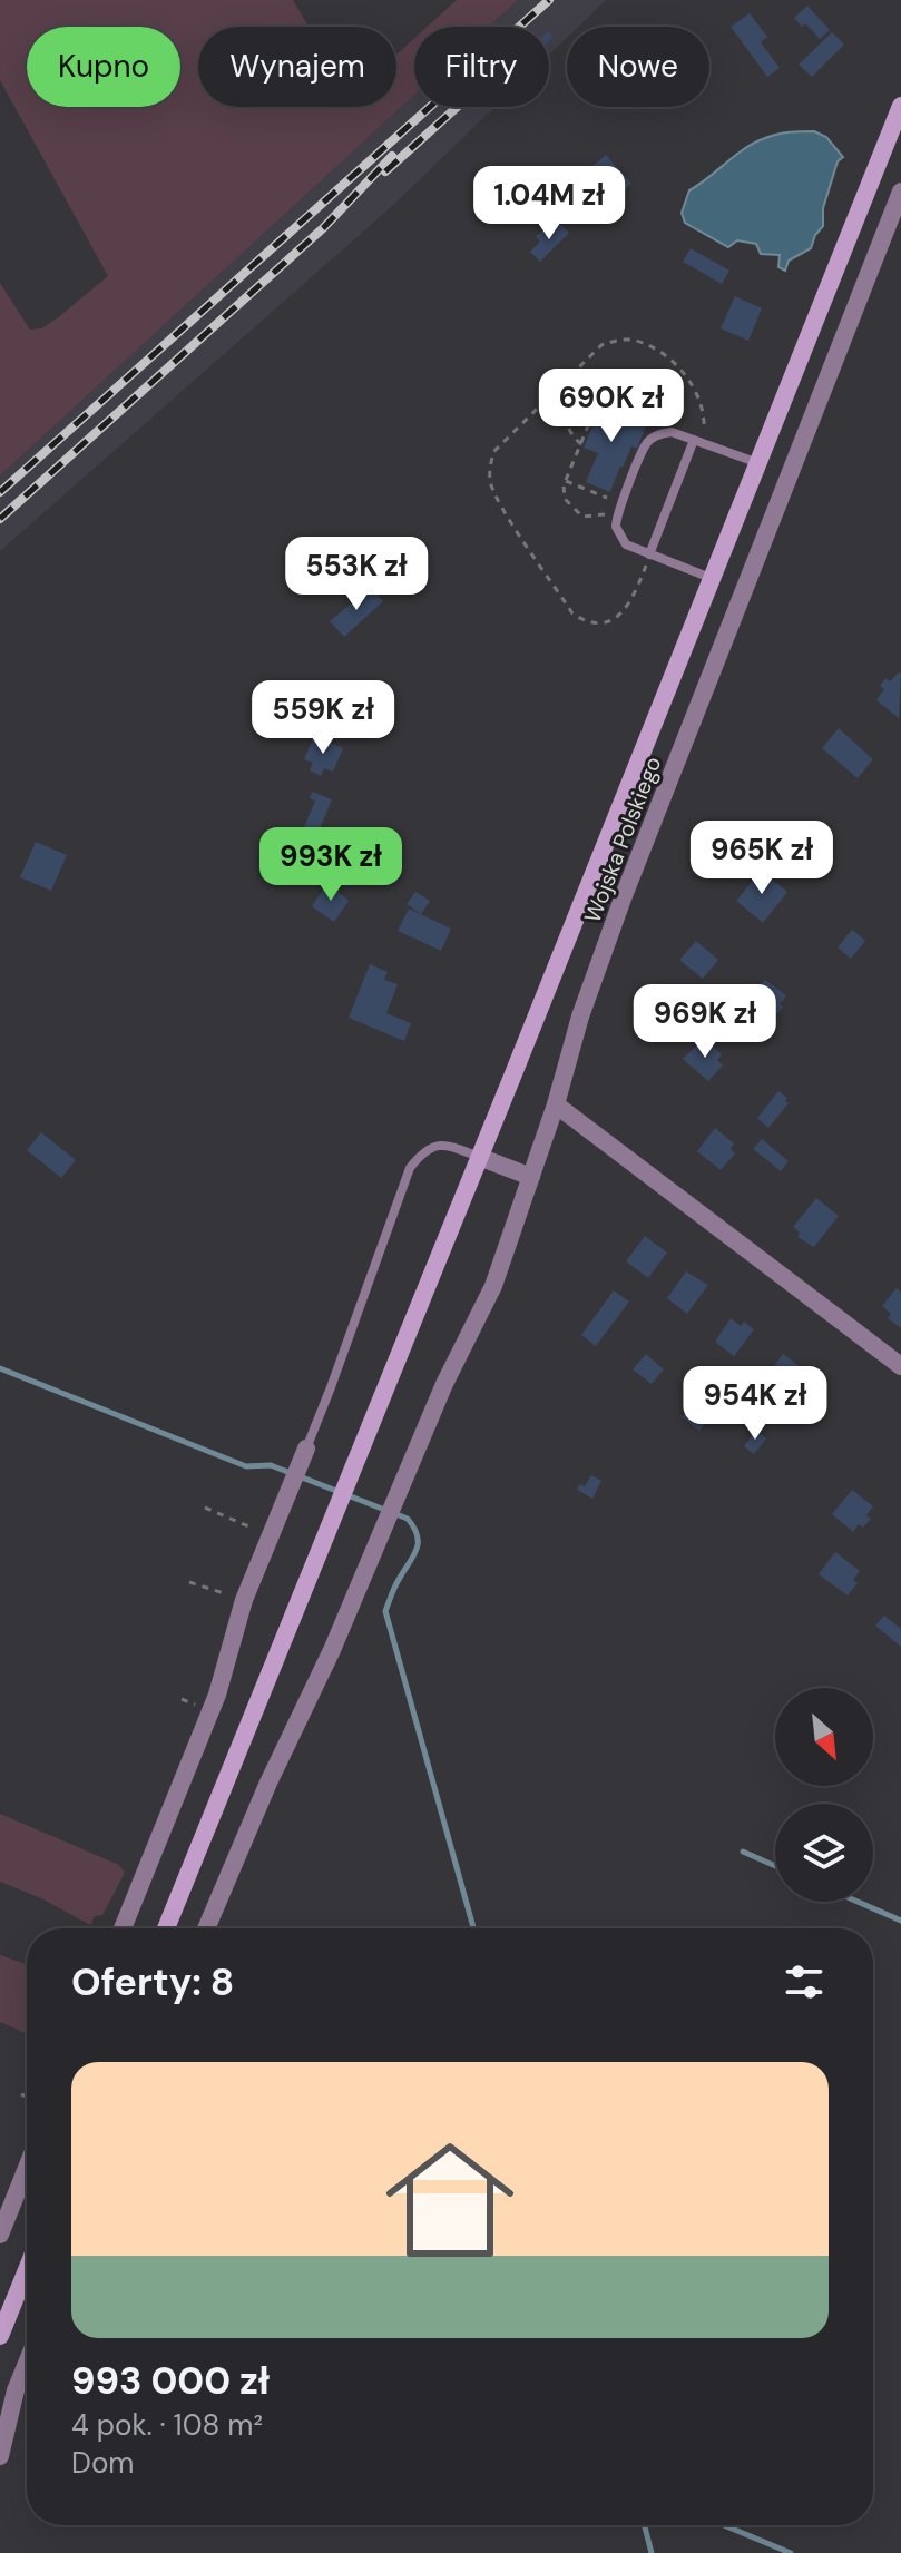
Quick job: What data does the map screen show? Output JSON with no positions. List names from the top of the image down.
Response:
{
  "streets": {
    "main road": ["Wojska Polskiego"]
  },
  "north": "bottom right",
  "page": {
    "chip": [
      "Kupno",
      "Wynajem",
      "Filtry",
      "Nowe"
    ],
    "price": [
      "1.04M zł",
      "690K zł",
      "553K zł",
      "559K zł",
      "965K zł",
      "993K zł",
      "969K zł",
      "954K zł"
    ],
    "heading": "Oferty: 8",
    "list": [
      {
        "name": "993 000 zł",
        "note": "4 pok. · 108 m² · Dom"
      }
    ]
  }
}
